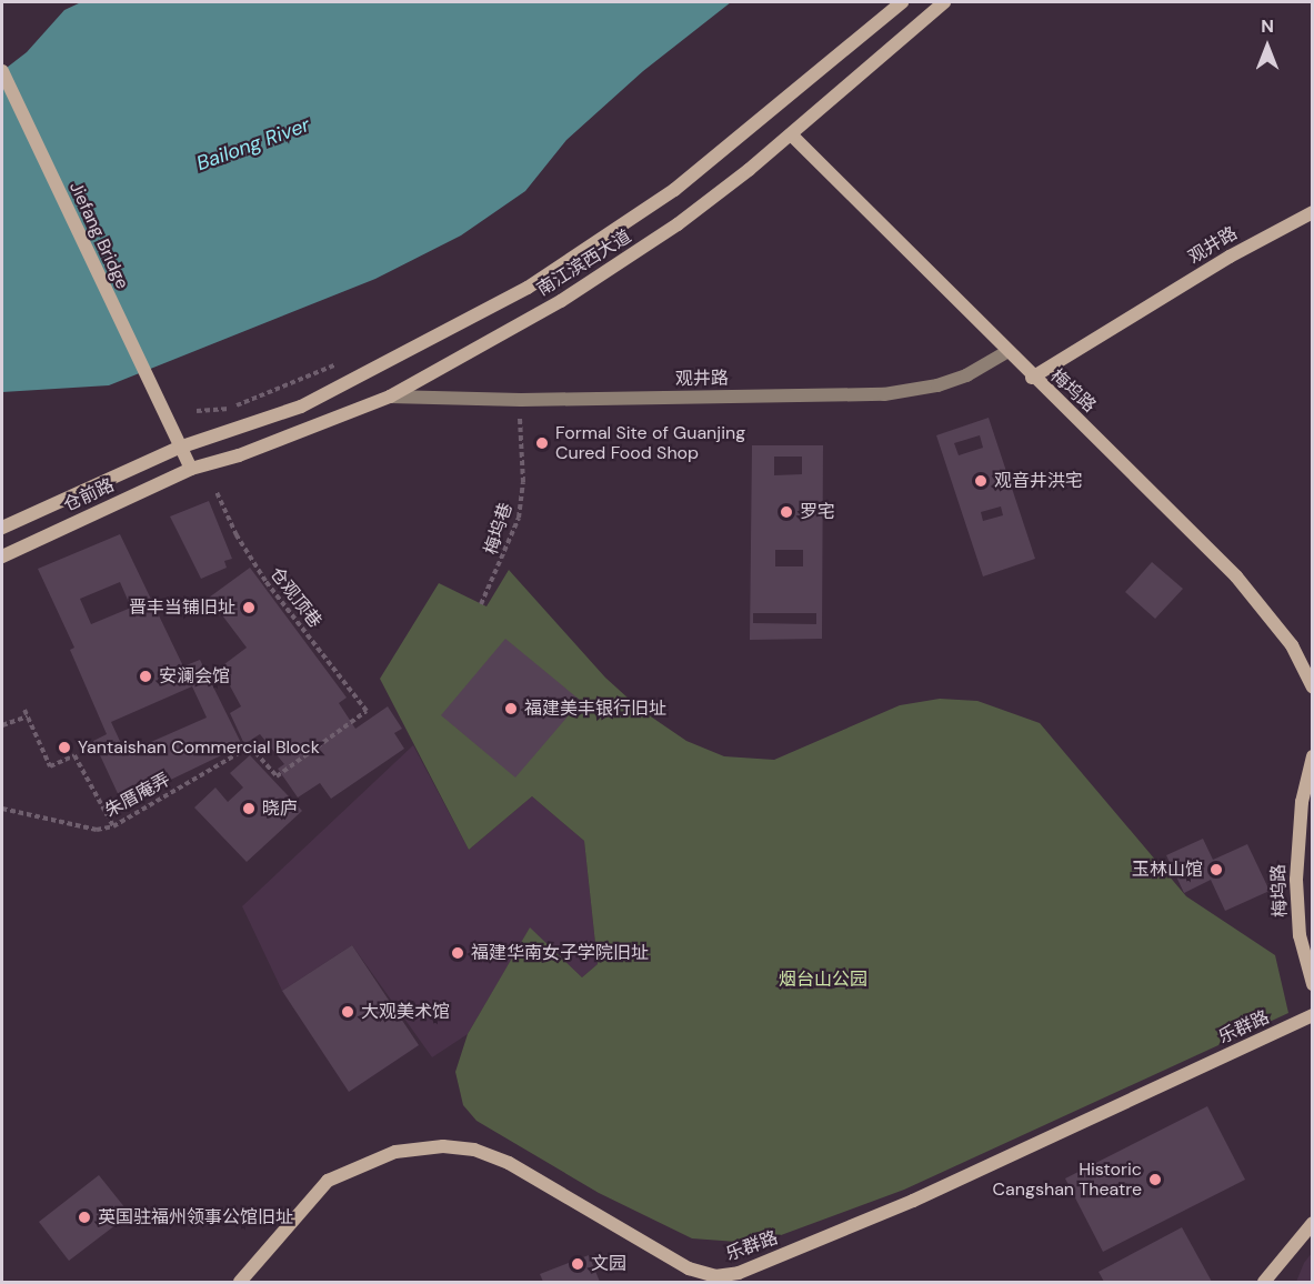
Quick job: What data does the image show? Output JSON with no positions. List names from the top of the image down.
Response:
{
  "streets": {
    "street": [
      "Jiefang Bridge",
      "观井路",
      "南江滨西大道",
      "梅坞路",
      "仓前路",
      "乐群路"
    ],
    "path": ["梅坞巷", "仓观顶巷", "朱厝庵弄"]
  },
  "crossings": [
    ["Jiefang Bridge", "南江滨西大道"],
    ["Jiefang Bridge", "仓前路"],
    ["观井路", "南江滨西大道"],
    ["观井路", "梅坞路"],
    ["南江滨西大道", "梅坞路"],
    ["南江滨西大道", "仓前路"],
    ["仓观顶巷", "朱厝庵弄"]
  ],
  "water": ["Bailong River"],
  "parks": ["烟台山公园"],
  "places": [
    "Formal Site of Guanjing Cured Food Shop",
    "观音井洪宅",
    "罗宅",
    "晋丰当铺旧址",
    "安澜会馆",
    "福建美丰银行旧址",
    "Yantaishan Commercial Block",
    "晓庐",
    "玉林山馆",
    "福建华南女子学院旧址",
    "大观美术馆",
    "Historic Cangshan Theatre",
    "英国驻福州领事公馆旧址",
    "文园"
  ],
  "north": "top"
}
